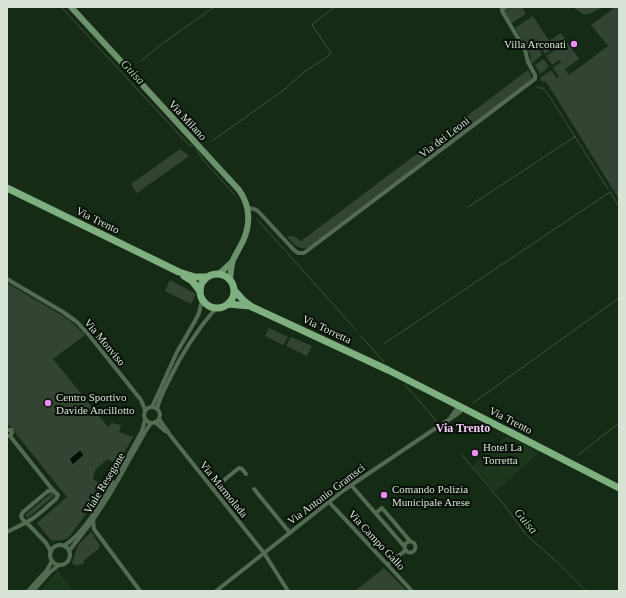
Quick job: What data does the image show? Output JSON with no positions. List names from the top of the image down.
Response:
{
  "streets": {
    "main road": ["Via Trento", "Via Torretta"],
    "street": [
      "Via Milano",
      "Via dei Leoni",
      "Via Monviso",
      "Viale Resegone",
      "Via Marmolada",
      "Via Antonio Gramsci",
      "Via Campo Gallo"
    ]
  },
  "crossings": [
    ["Via Milano", "Via dei Leoni"],
    ["Via Trento", "Via Torretta"],
    ["Via Trento", "Via Antonio Gramsci"],
    ["Via Monviso", "Viale Resegone"],
    ["Via Monviso", "Via Marmolada"],
    ["Viale Resegone", "Via Marmolada"],
    ["Via Marmolada", "Via Antonio Gramsci"],
    ["Via Antonio Gramsci", "Via Campo Gallo"]
  ],
  "districts": ["Via Trento"],
  "water": ["Guisa"],
  "places": [
    "Villa Arconati",
    "Centro Sportivo Davide Ancillotto",
    "Hotel La Torretta",
    "Comando Polizia Municipale Arese"
  ]
}
